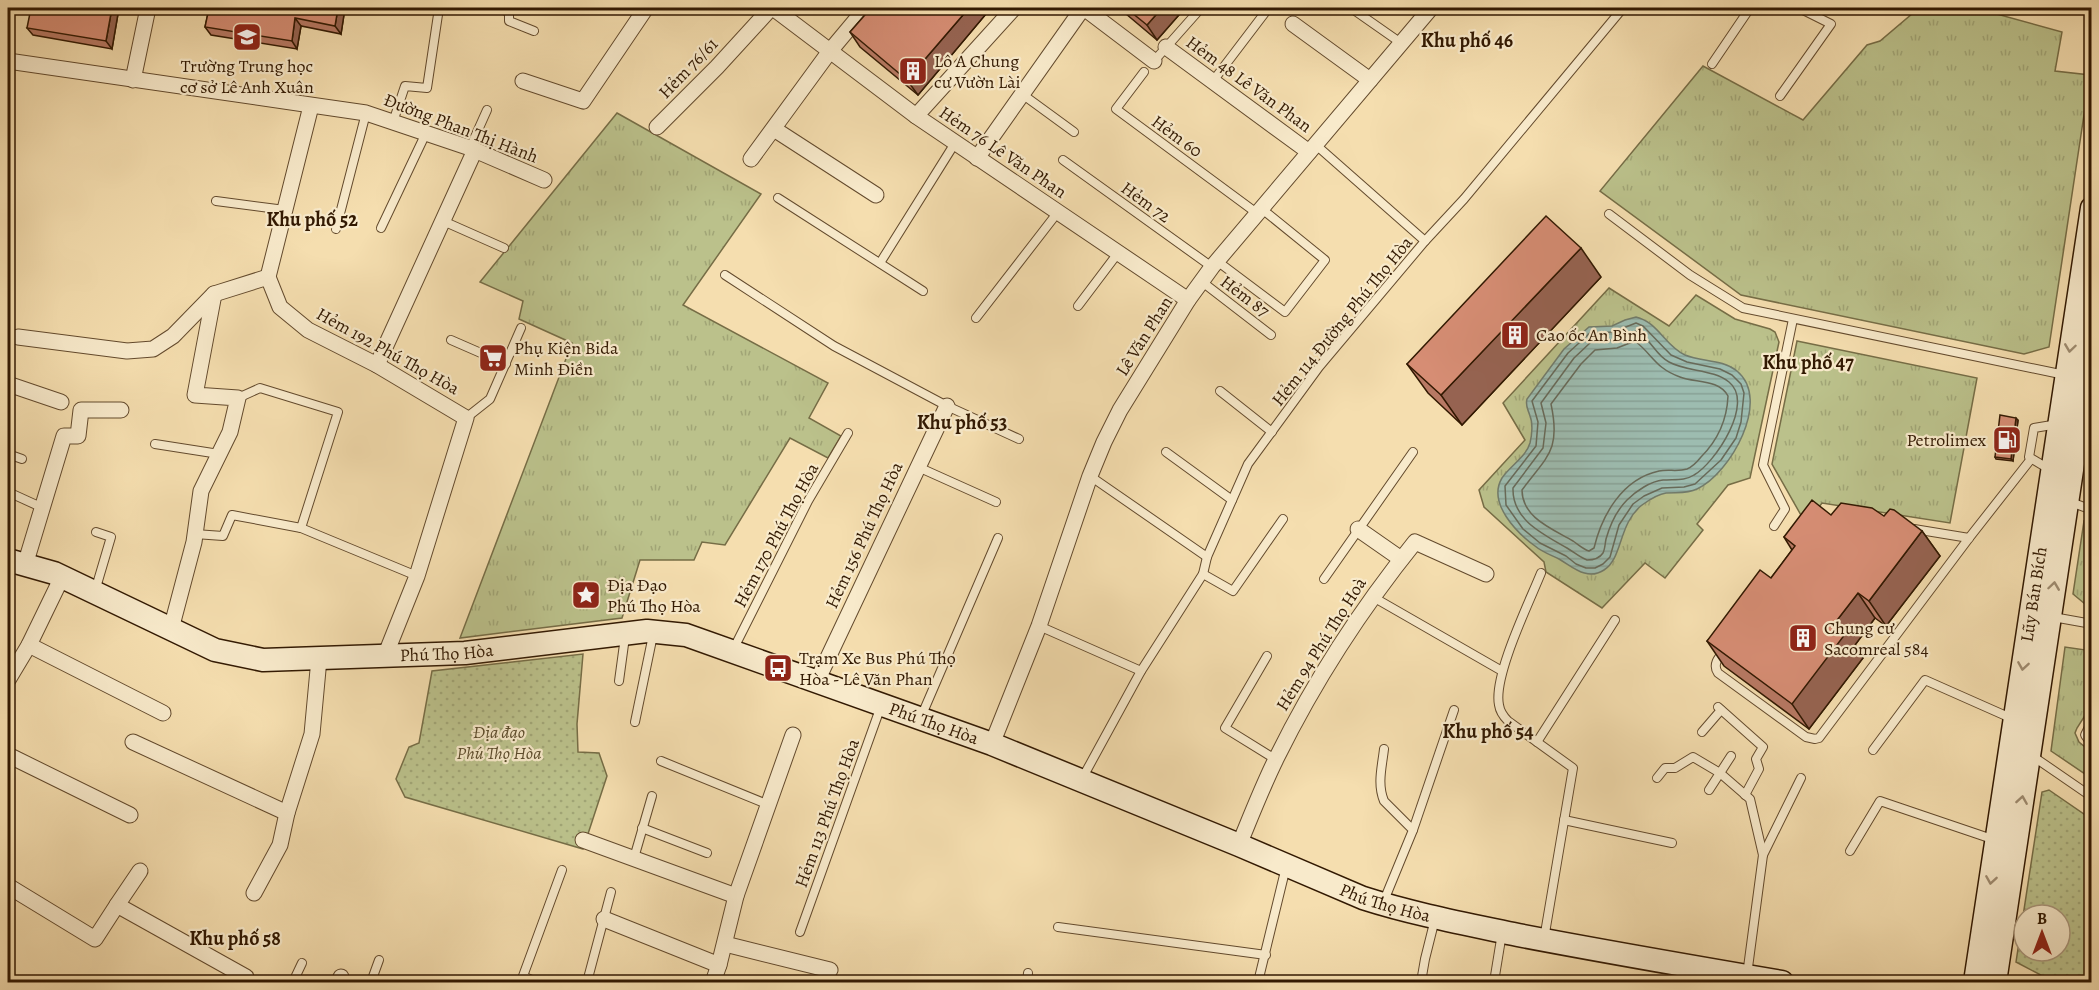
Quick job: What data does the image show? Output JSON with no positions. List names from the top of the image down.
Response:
{
  "streets": {
    "street": [
      "Hẻm 76/61",
      "Hẻm 48 Lê Văn Phan",
      "Đường Phan Thị Hành",
      "Hẻm 76 Lê Văn Phan",
      "Lê Văn Phan",
      "Hẻm 192 Phú Thọ Hòa",
      "Hẻm 156 Phú Thọ Hòa",
      "Lũy Bán Bích",
      "Hẻm 94 Phú Thọ Hoà",
      "Phú Thọ Hòa"
    ],
    "lane": [
      "Hẻm 60",
      "Hẻm 72",
      "Hẻm 87",
      "Hẻm 114 Đường Phú Thọ Hòa",
      "Hẻm 170 Phú Thọ Hòa",
      "Hẻm 113 Phú Thọ Hòa"
    ]
  },
  "crossings": [
    ["Hẻm 76/61", "Hẻm 76 Lê Văn Phan"],
    ["Hẻm 48 Lê Văn Phan", "Lê Văn Phan"],
    ["Hẻm 60", "Hẻm 72"],
    ["Hẻm 60", "Lê Văn Phan"],
    ["Hẻm 76 Lê Văn Phan", "Lê Văn Phan"],
    ["Hẻm 72", "Lê Văn Phan"],
    ["Hẻm 87", "Lê Văn Phan"],
    ["Hẻm 114 Đường Phú Thọ Hòa", "Phú Thọ Hòa"],
    ["Lê Văn Phan", "Phú Thọ Hòa"],
    ["Hẻm 192 Phú Thọ Hòa", "Phú Thọ Hòa"],
    ["Hẻm 170 Phú Thọ Hòa", "Phú Thọ Hòa"],
    ["Hẻm 156 Phú Thọ Hòa", "Phú Thọ Hòa"],
    ["Hẻm 94 Phú Thọ Hoà", "Phú Thọ Hòa"],
    ["Phú Thọ Hòa", "Hẻm 113 Phú Thọ Hòa"]
  ],
  "districts": [
    "Khu phố 46",
    "Khu phố 52",
    "Khu phố 47",
    "Khu phố 53",
    "Khu phố 54",
    "Khu phố 58"
  ],
  "parks": ["Địa đạo Phú Thọ Hòa"],
  "places": {
    "school or university": ["Trường Trung học cơ sở Lê Anh Xuân"],
    "building": ["Lô A Chung cư Vườn Lài", "Cao ốc An Bình", "Chung cư Sacomreal 584"],
    "supermarket": ["Phụ Kiện Bida Minh Điền"],
    "fuel station": ["Petrolimex"],
    "place": ["Địa Đạo Phú Thọ Hòa"],
    "bus stop": ["Trạm Xe Bus Phú Thọ Hòa - Lê Văn Phan"]
  },
  "north": "top"
}
